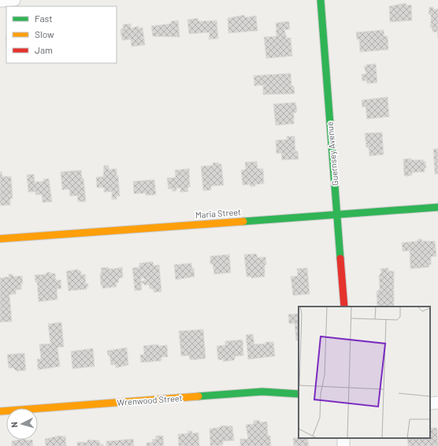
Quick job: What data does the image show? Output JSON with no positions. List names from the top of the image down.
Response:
{
  "streets": {
    "street": ["Guernsey Avenue", "Maria Street", "Wrenwood Street"]
  },
  "crossings": [
    ["Guernsey Avenue", "Maria Street"]
  ],
  "legend": ["Fast", "Slow", "Jam"],
  "north": "left"
}
